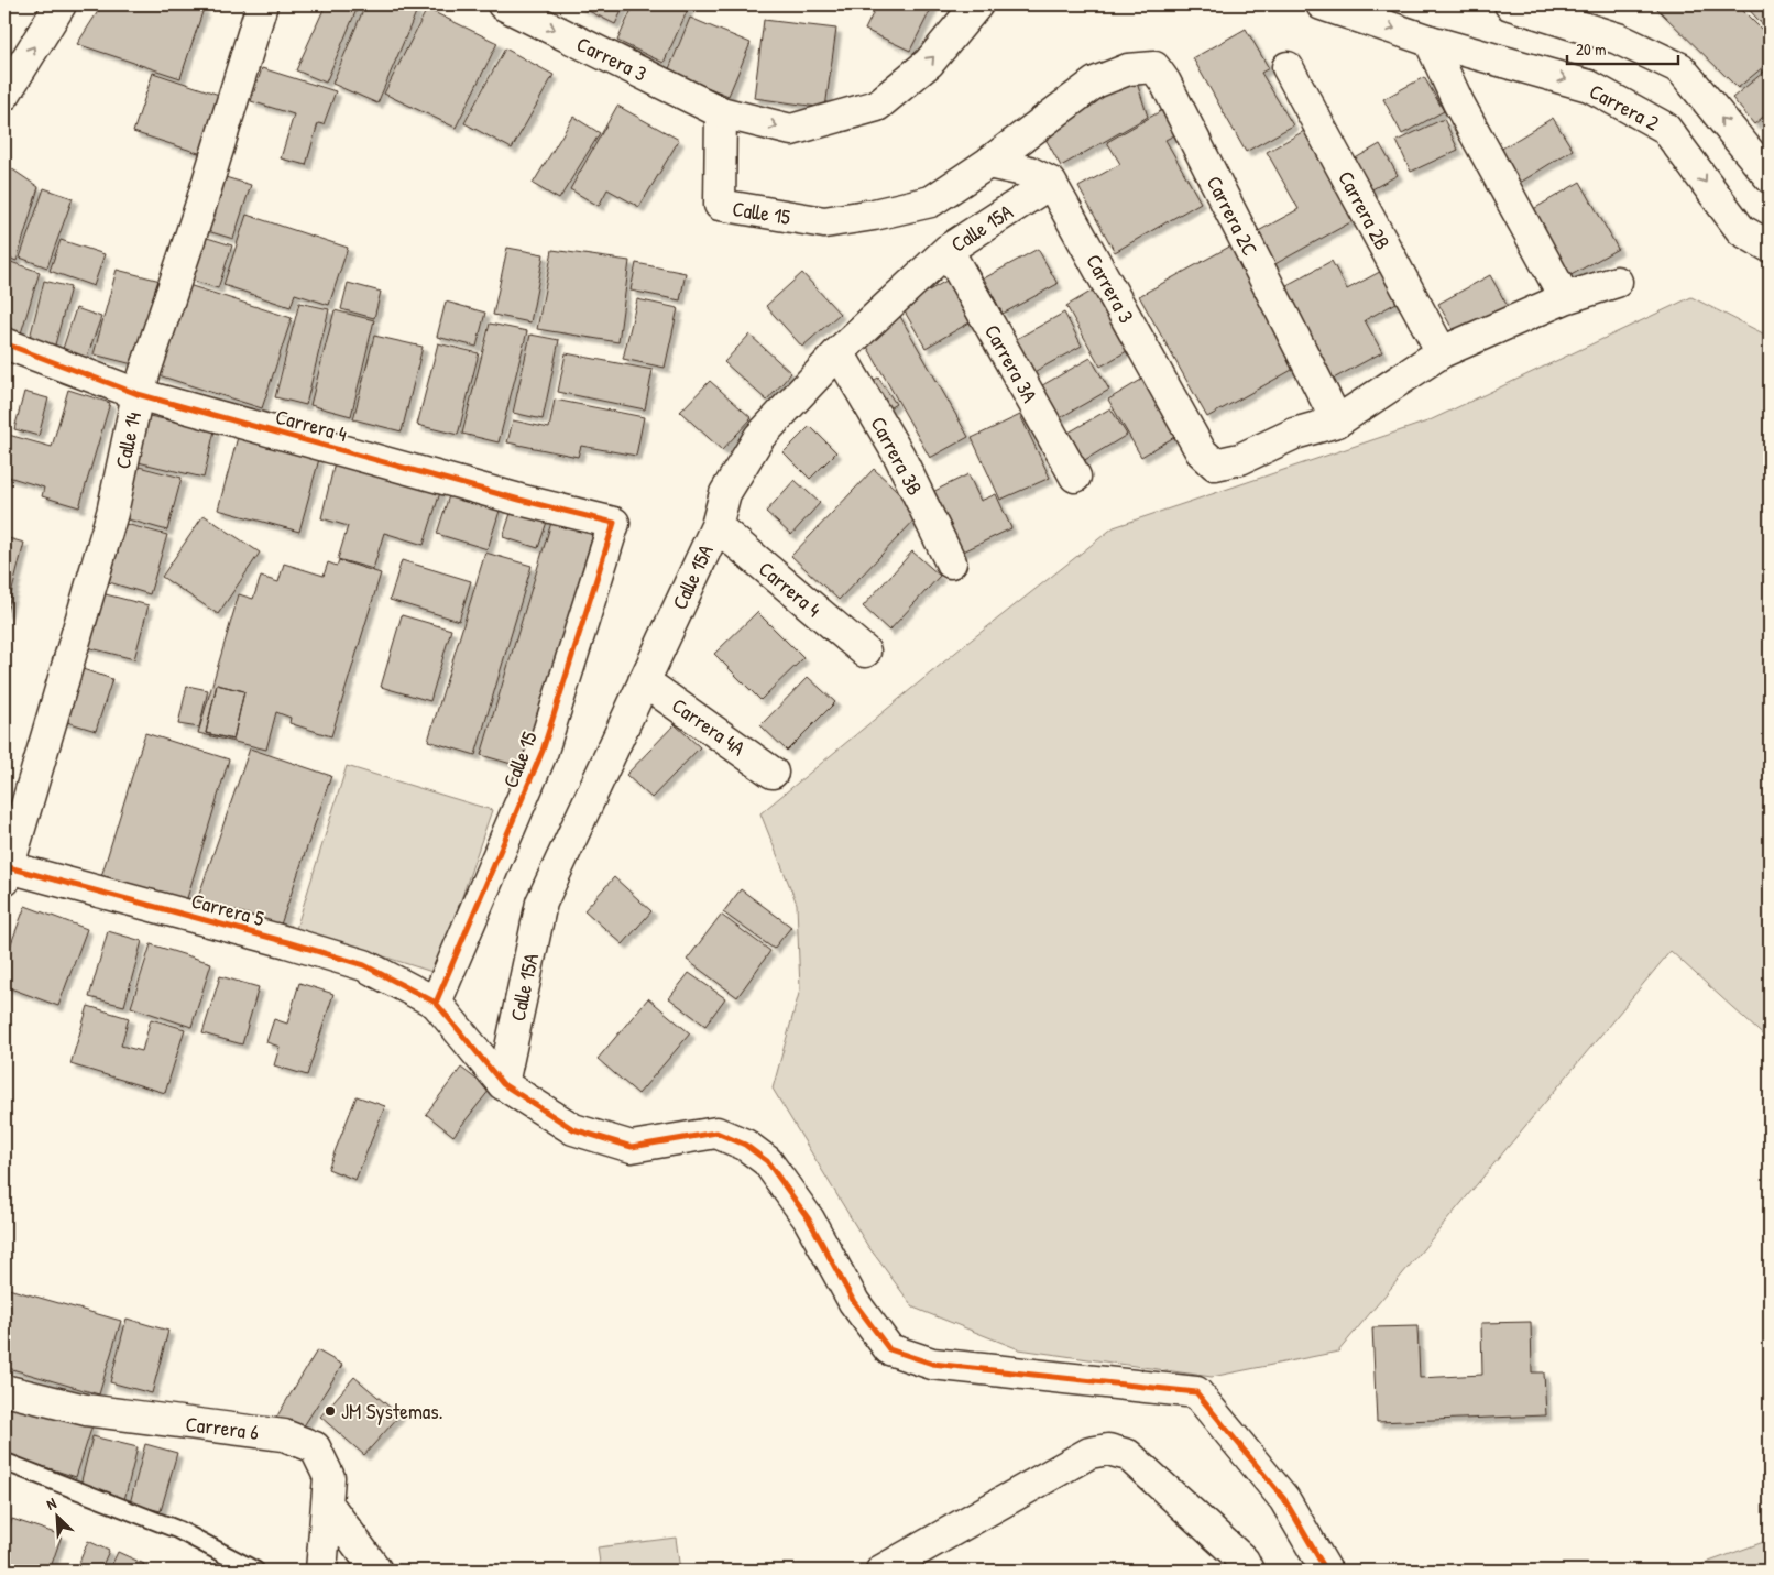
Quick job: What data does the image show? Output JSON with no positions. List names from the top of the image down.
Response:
{
  "streets": {
    "street": [
      "Carrera 3",
      "Carrera 2",
      "Carrera 2B",
      "Calle 15",
      "Carrera 2C",
      "Calle 15A",
      "Carrera 3A",
      "Carrera 4",
      "Calle 14",
      "Carrera 3B",
      "Carrera 4A",
      "Carrera 5",
      "Carrera 6"
    ]
  },
  "crossings": [
    ["Carrera 3", "Calle 15"],
    ["Carrera 3", "Carrera 2C"],
    ["Carrera 3", "Calle 15A"],
    ["Calle 15", "Carrera 2C"],
    ["Calle 15", "Carrera 4"],
    ["Calle 15", "Carrera 5"],
    ["Calle 15A", "Carrera 3A"],
    ["Calle 15A", "Carrera 4"],
    ["Calle 15A", "Carrera 3B"],
    ["Calle 15A", "Carrera 4A"],
    ["Carrera 4", "Calle 14"],
    ["Calle 14", "Carrera 5"]
  ],
  "places": ["JM Systemas."],
  "scale_bar": "20 m",
  "north": "top left"
}
